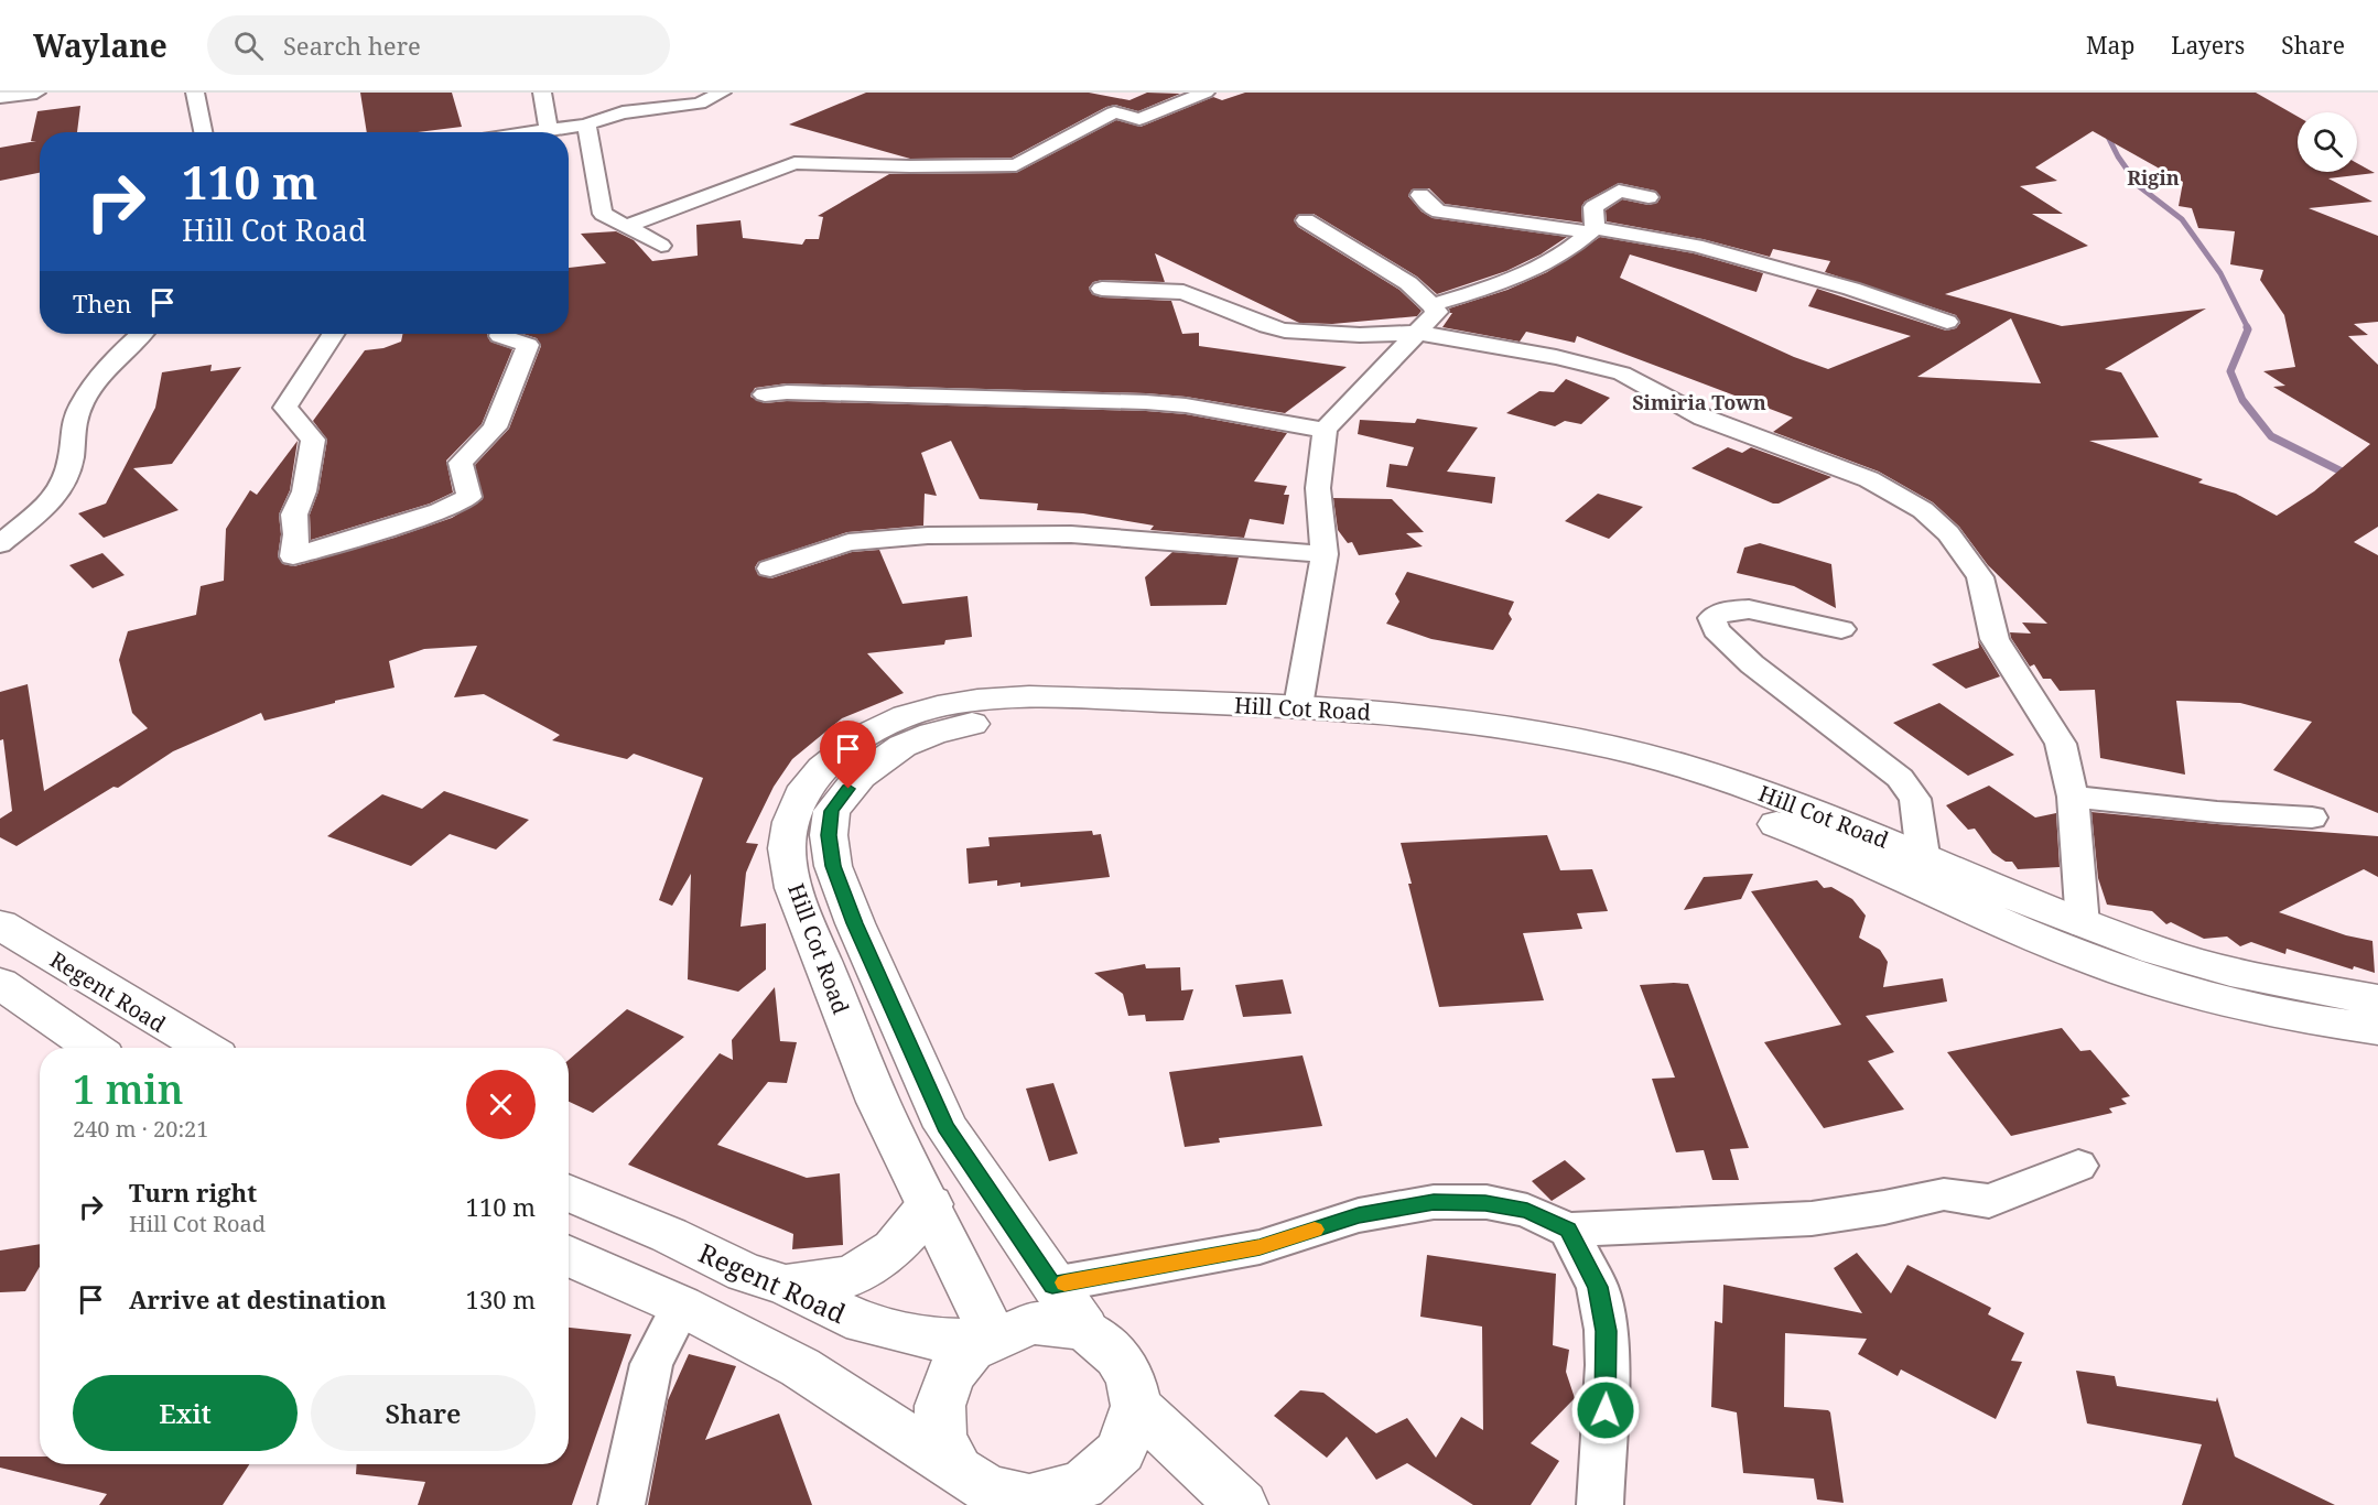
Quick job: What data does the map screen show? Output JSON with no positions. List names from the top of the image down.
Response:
{
  "streets": {
    "main road": ["Hill Cot Road", "Regent Road"]
  },
  "crossings": [
    ["Hill Cot Road", "Regent Road"]
  ],
  "districts": ["Rigin", "Simiria Town"],
  "page": {
    "header": "Waylane",
    "search": "Search here",
    "nav": ["Map", "Layers", "Share"],
    "turn": ["110 m", "Hill Cot Road"],
    "then": "Then",
    "heading": ["1 min", "240 m · 20:21"],
    "list": [
      {
        "name": "Turn right",
        "note": "Hill Cot Road",
        "value": "110 m"
      },
      {
        "name": "Arrive at destination",
        "value": "130 m"
      }
    ],
    "buttons": ["Exit", "Share"]
  }
}
